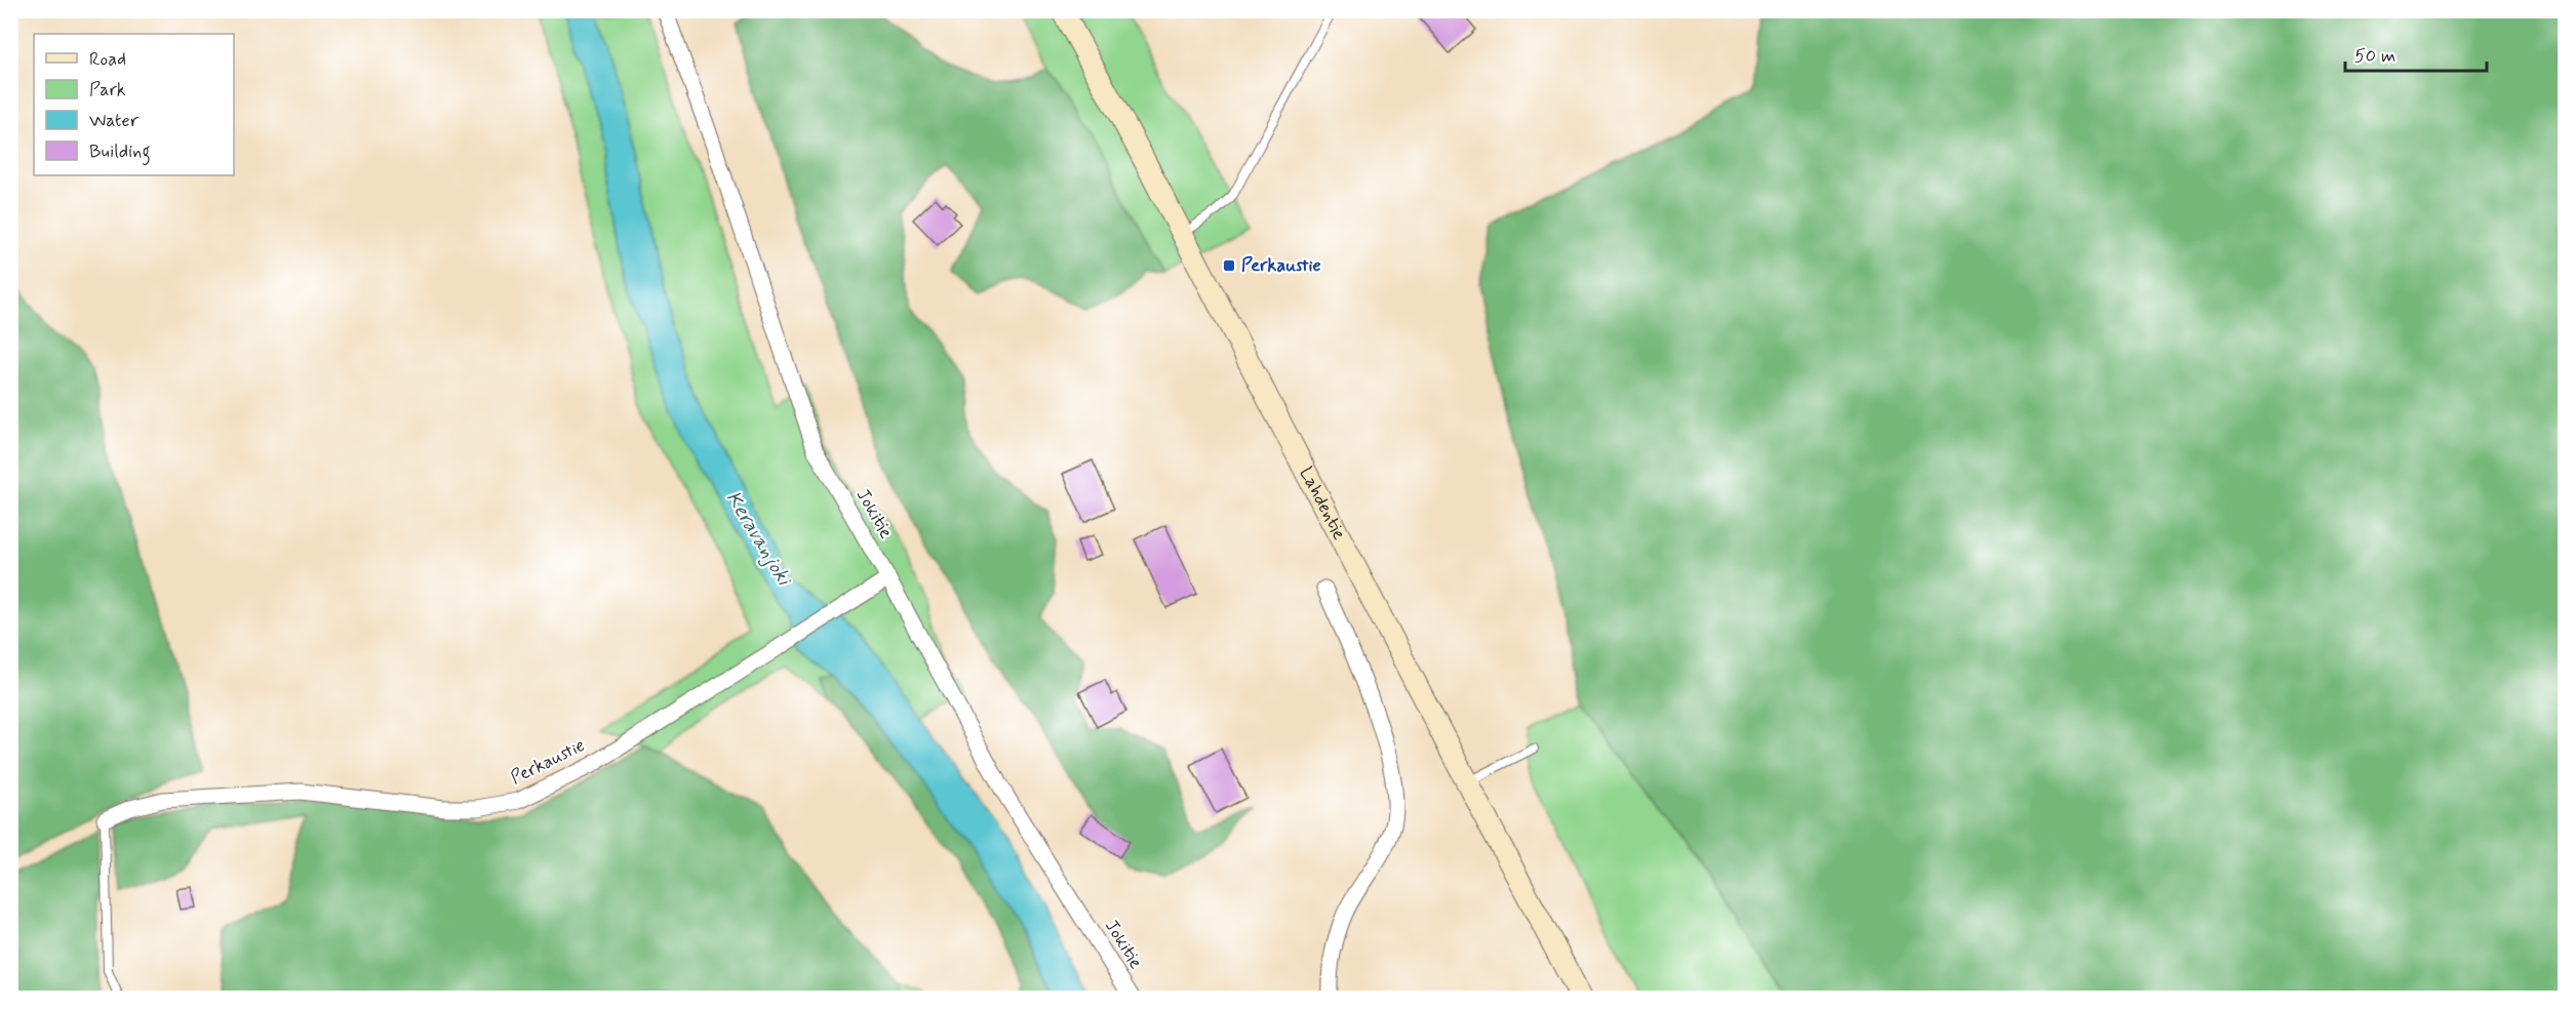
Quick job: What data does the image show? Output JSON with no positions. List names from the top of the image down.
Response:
{
  "streets": {
    "main road": ["Lahdentie"],
    "street": ["Jokitie", "Perkaustie"]
  },
  "crossings": [
    ["Jokitie", "Perkaustie"]
  ],
  "water": ["Keravanjoki"],
  "places": {
    "transit": ["Perkaustie"]
  },
  "legend": [
    "Road",
    "Park",
    "Water",
    "Building"
  ],
  "scale_bar": "50 m"
}
